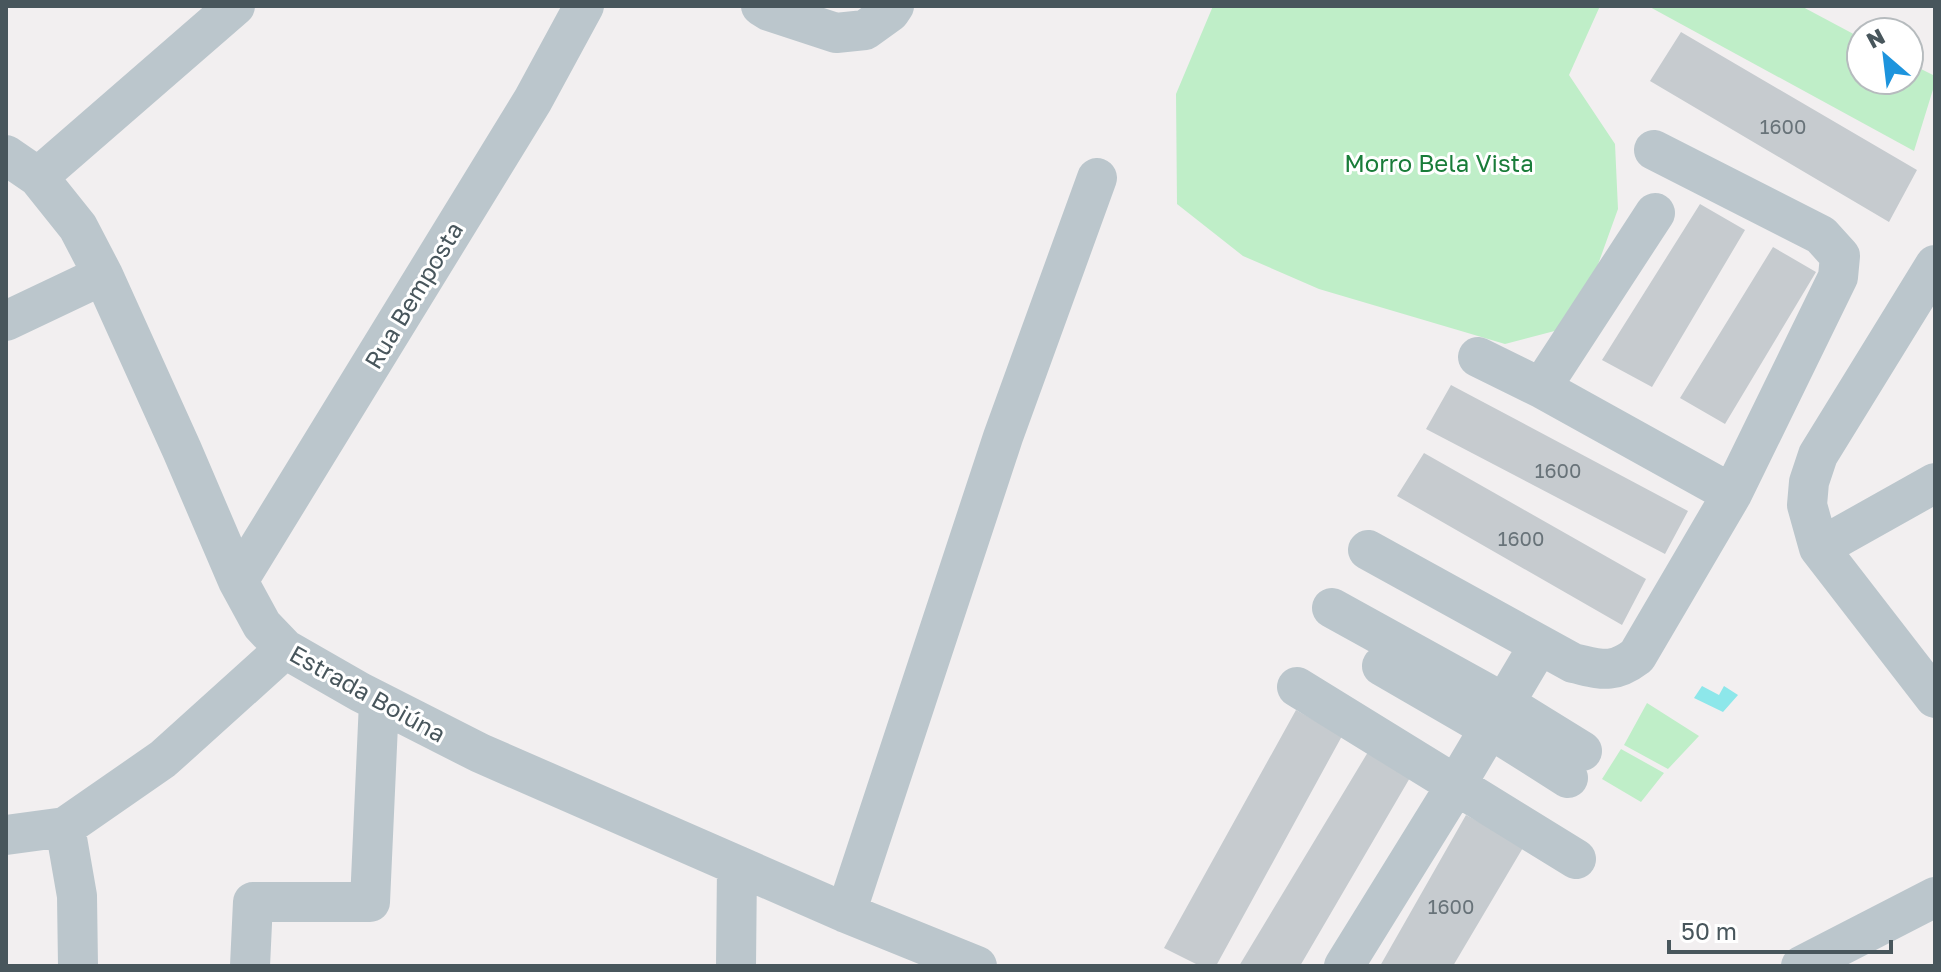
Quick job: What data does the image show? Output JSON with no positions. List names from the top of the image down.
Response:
{
  "streets": {
    "street": ["Rua Bemposta", "Estrada Boiúna"]
  },
  "crossings": [
    ["Rua Bemposta", "Estrada Boiúna"]
  ],
  "parks": ["Morro Bela Vista"],
  "house_numbers": [
    "1600",
    "1600",
    "1600",
    "1600"
  ],
  "scale_bar": "50 m",
  "north": "top left"
}
